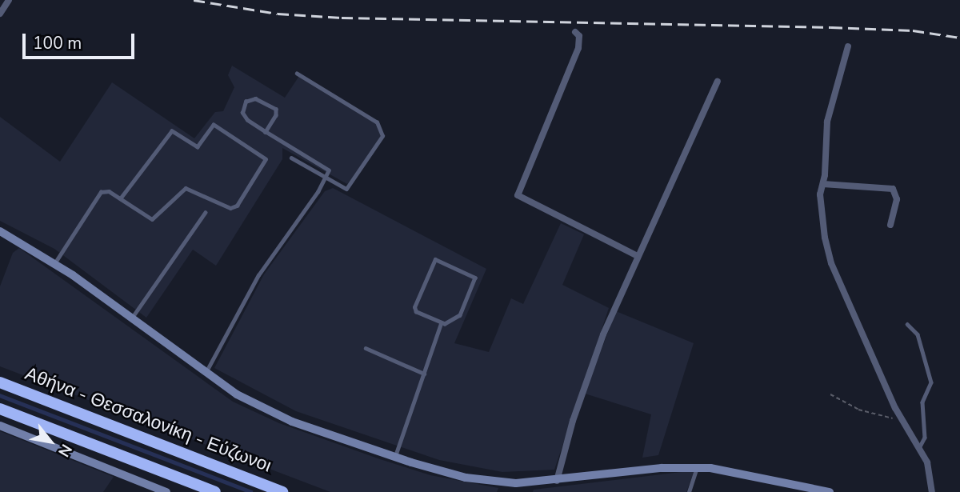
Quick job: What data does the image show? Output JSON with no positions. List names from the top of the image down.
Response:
{
  "streets": {
    "highway": ["Αθήνα - Θεσσαλονίκη - Εύζωνοι"]
  },
  "scale_bar": "100 m",
  "north": "bottom right"
}
